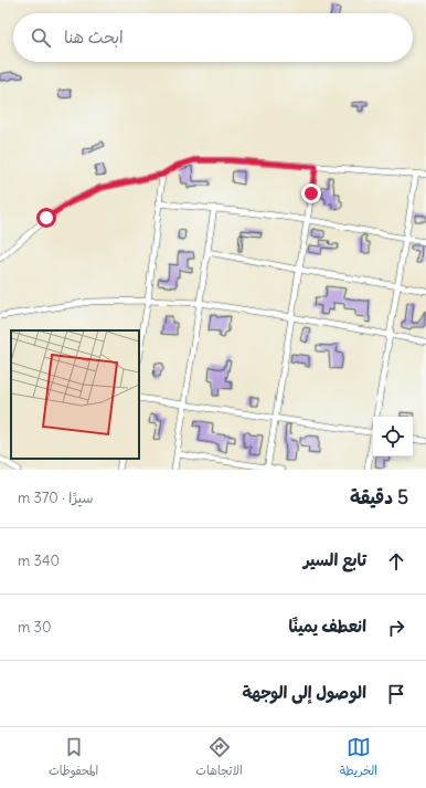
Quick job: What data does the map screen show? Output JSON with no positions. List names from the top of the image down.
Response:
{
  "page": {
    "search": "ابحث هنا",
    "heading": ["5 دقيقة", "سيرًا · 370 m"],
    "list": [
      ["تابع السير", "340 m"],
      ["انعطف يمينًا", "30 m"],
      "الوصول إلى الوجهة"
    ],
    "nav": ["الخريطة", "الاتجاهات", "المحفوظات"]
  }
}
